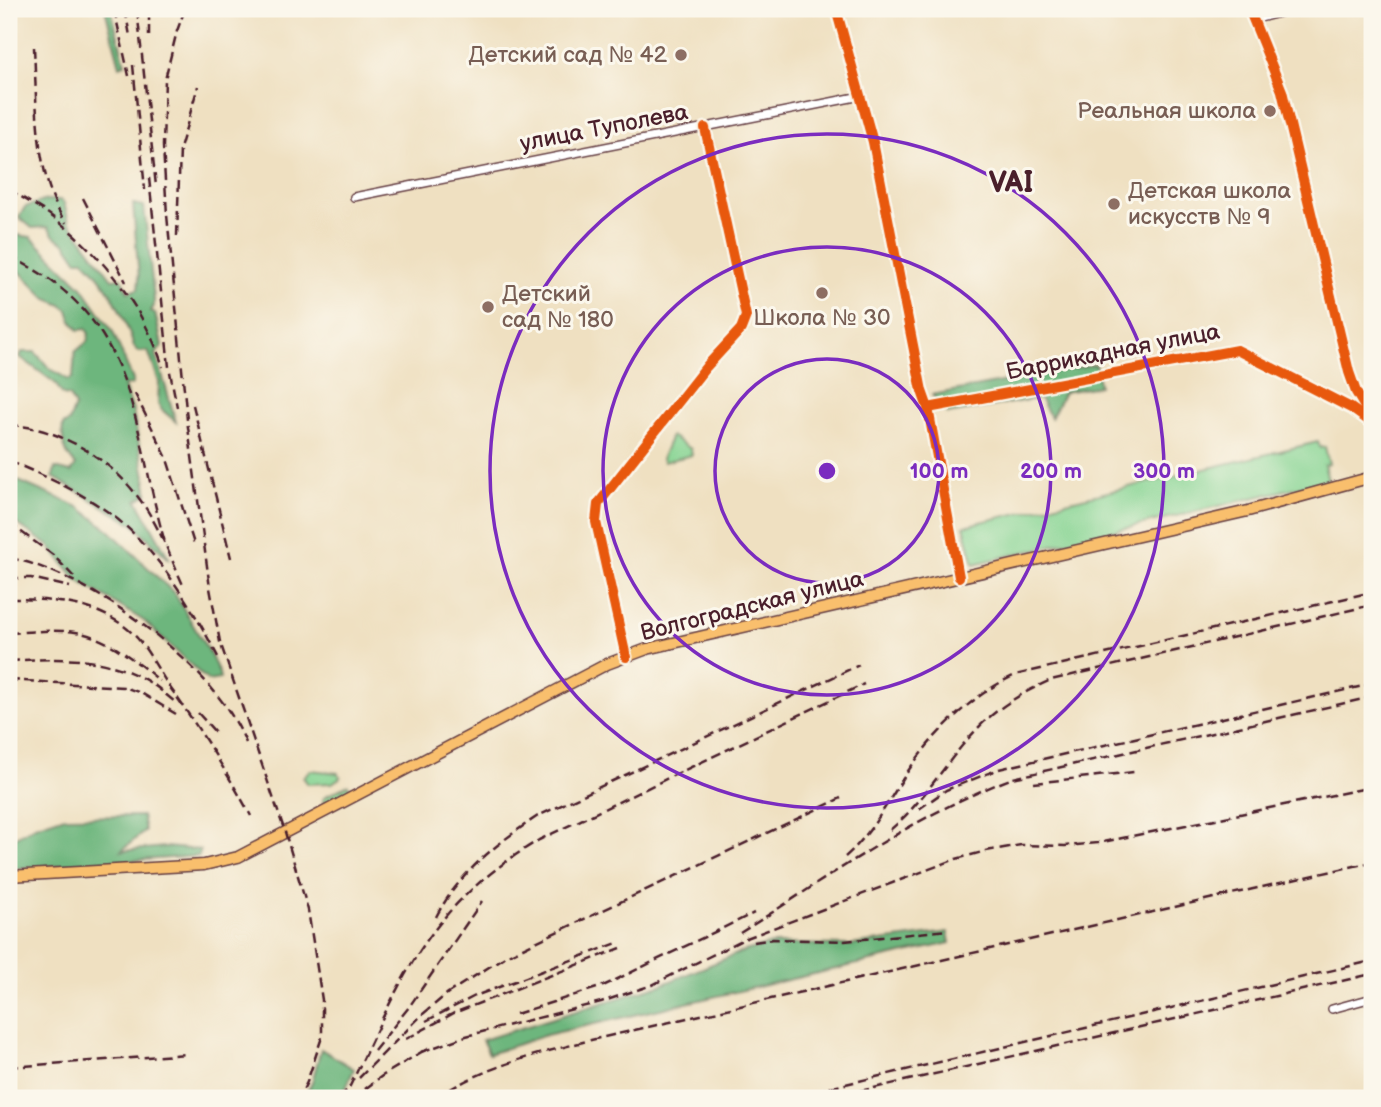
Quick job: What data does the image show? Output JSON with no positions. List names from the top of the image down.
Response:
{
  "streets": {
    "main road": ["Волгоградская улица"],
    "street": ["улица Туполева", "Баррикадная улица"]
  },
  "districts": ["VAI"],
  "places": [
    "Детский сад № 42",
    "Реальная школа",
    "Детская школа искусств № 9",
    "Школа № 30",
    "Детский сад № 180"
  ],
  "rings": ["100 m", "200 m", "300 m"]
}
